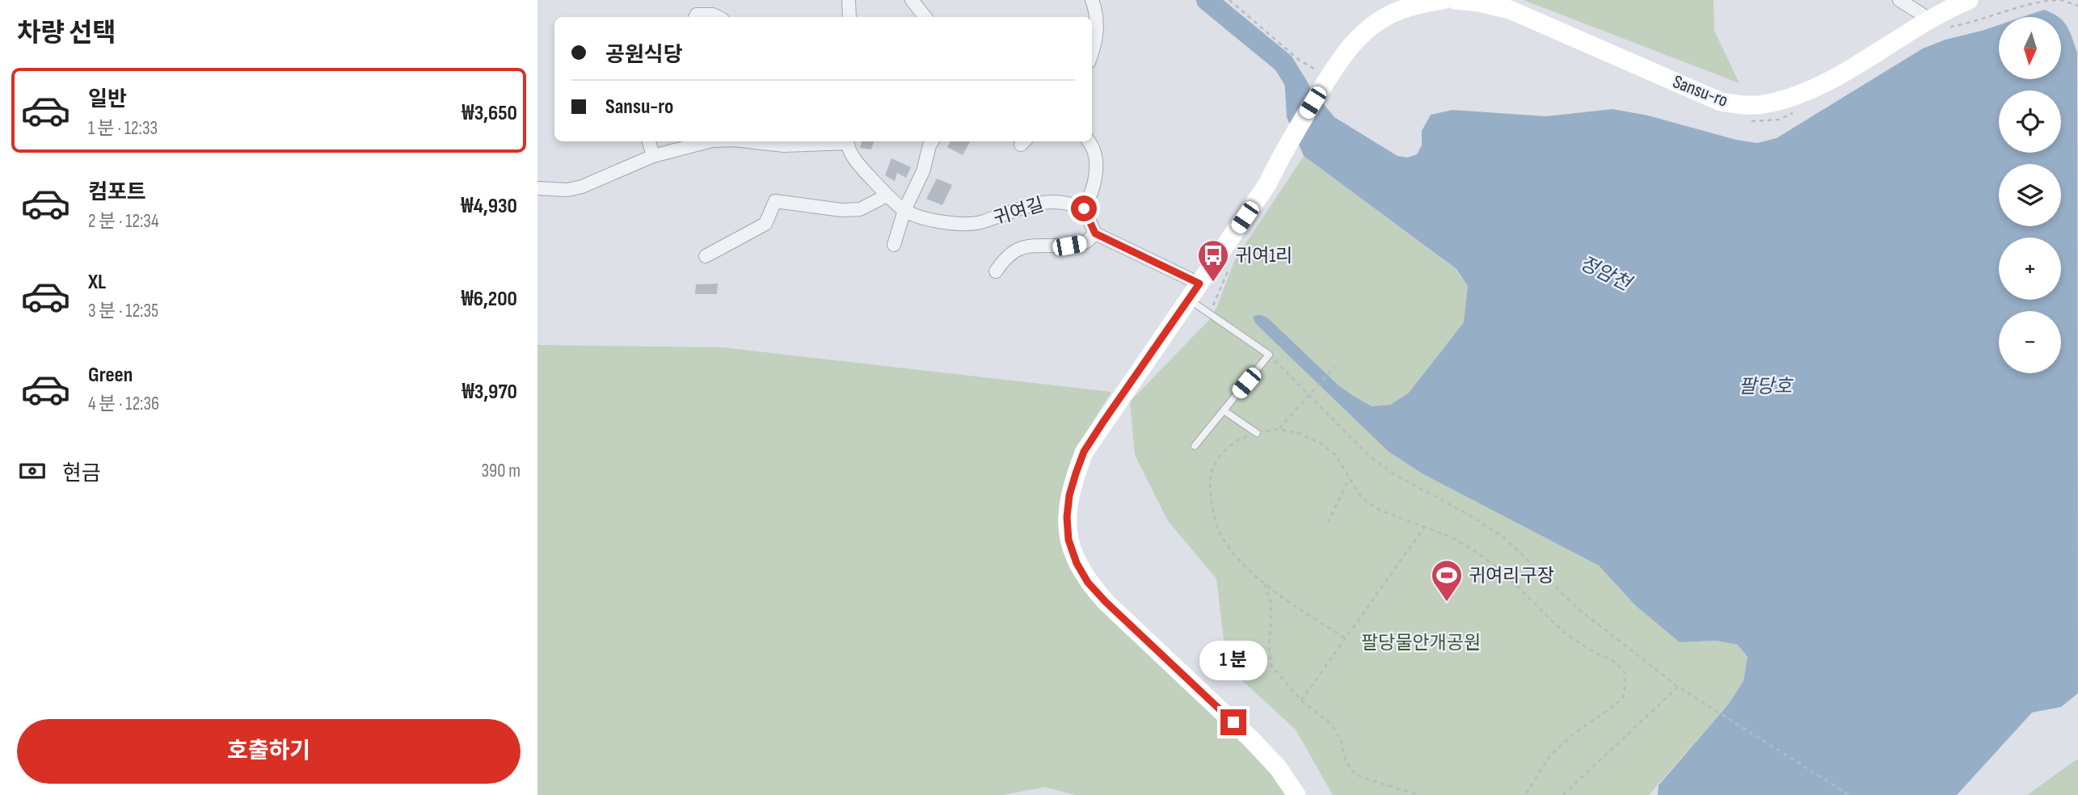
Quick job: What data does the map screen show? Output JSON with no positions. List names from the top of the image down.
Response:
{
  "streets": {
    "main road": ["Sansu-ro"],
    "street": ["귀여길"]
  },
  "water": ["정암천", "팔당호"],
  "parks": ["팔당물안개공원"],
  "places": {
    "bus stop": ["귀여1리"],
    "sports": ["귀여리구장"]
  },
  "north": "bottom",
  "page": {
    "heading": "차량 선택",
    "map_buttons": ["+", "−"],
    "banner": ["공원식당", "Sansu-ro"],
    "list": [
      {
        "name": "일반",
        "note": "1 분 · 12:33",
        "value": "₩3,650"
      },
      {
        "name": "컴포트",
        "note": "2 분 · 12:34",
        "value": "₩4,930"
      },
      {
        "name": "XL",
        "note": "3 분 · 12:35",
        "value": "₩6,200"
      },
      {
        "name": "Green",
        "note": "4 분 · 12:36",
        "value": "₩3,970"
      }
    ],
    "pay": ["현금", "390 m"],
    "bubble": "1 분",
    "buttons": "호출하기"
  }
}
